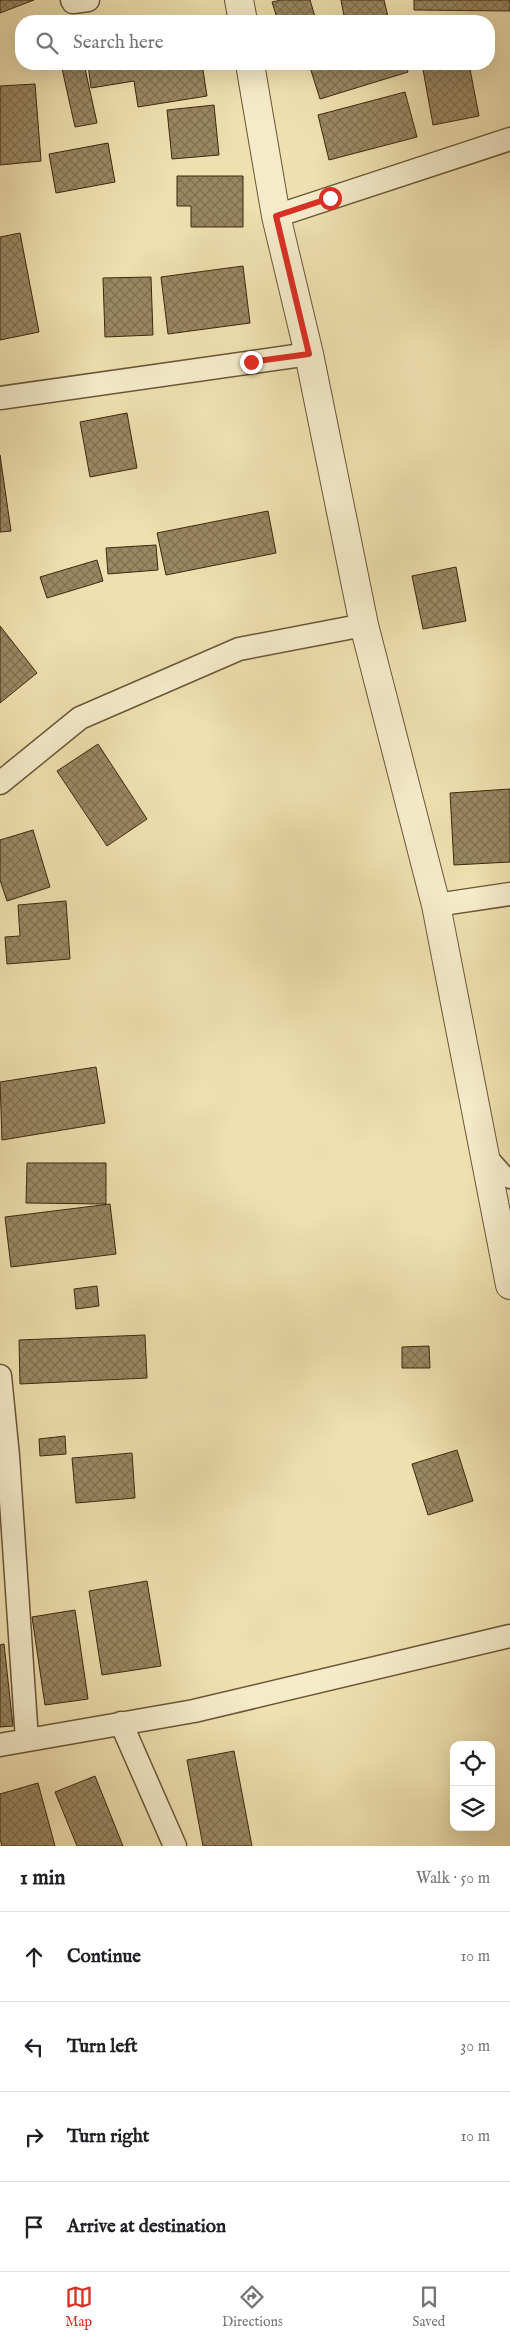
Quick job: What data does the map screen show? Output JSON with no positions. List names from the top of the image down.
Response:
{
  "page": {
    "search": "Search here",
    "heading": ["1 min", "Walk · 50 m"],
    "list": [
      ["Continue", "10 m"],
      ["Turn left", "30 m"],
      ["Turn right", "10 m"],
      "Arrive at destination"
    ],
    "nav": ["Map", "Directions", "Saved"]
  }
}
